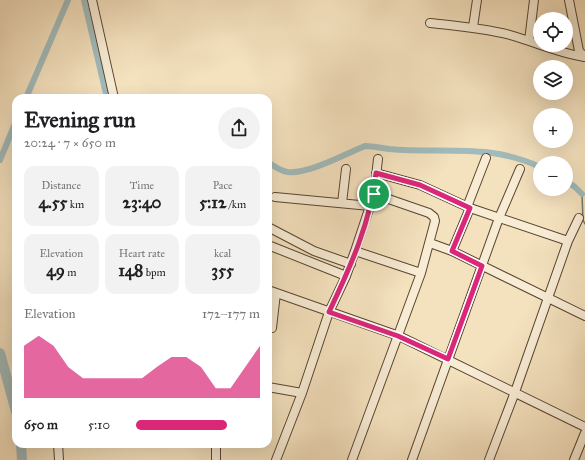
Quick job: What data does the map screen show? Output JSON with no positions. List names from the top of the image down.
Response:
{
  "page": {
    "map_buttons": ["+", "−"],
    "heading": ["Evening run", "20:24 · 7 × 650 m"],
    "stats": [
      ["Distance", "4.55 km"],
      ["Time", "23:40"],
      ["Pace", "5:12 /km"],
      ["Elevation", "49 m"],
      ["Heart rate", "148 bpm"],
      ["kcal", "355"]
    ],
    "chart": ["Elevation", "172–177 m"],
    "list": [
      {
        "name": "650 m",
        "note": "5:10"
      }
    ]
  }
}
